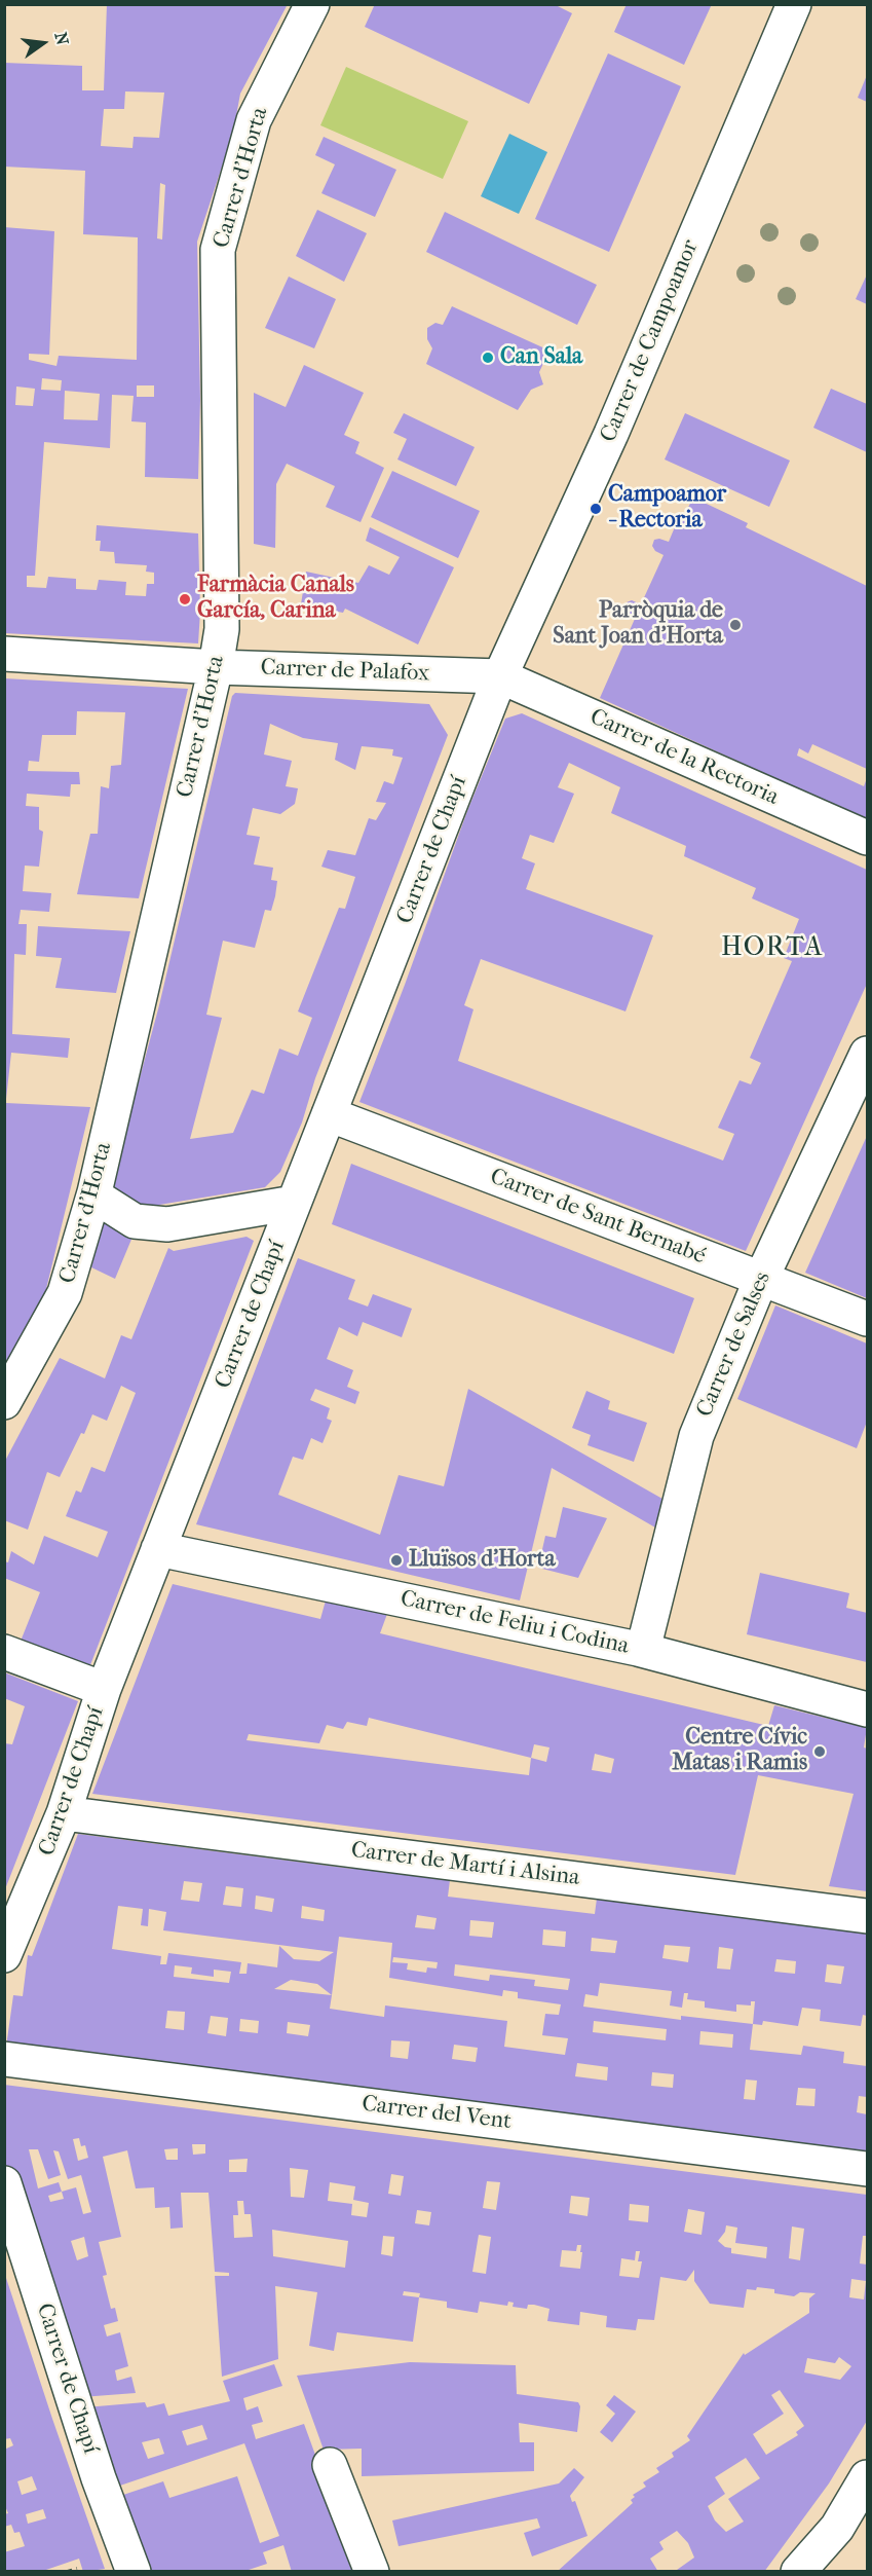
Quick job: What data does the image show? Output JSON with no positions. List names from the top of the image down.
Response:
{
  "streets": {
    "street": [
      "Carrer d'Horta",
      "Carrer de Campoamor",
      "Carrer de Palafox",
      "Carrer de la Rectoria",
      "Carrer de Chapí",
      "Carrer de Sant Bernabé",
      "Carrer de Salses",
      "Carrer de Feliu i Codina",
      "Carrer de Martí i Alsina",
      "Carrer del Vent"
    ]
  },
  "crossings": [
    ["Carrer d'Horta", "Carrer de Palafox"],
    ["Carrer de Campoamor", "Carrer de Palafox"],
    ["Carrer de Campoamor", "Carrer de la Rectoria"],
    ["Carrer de Campoamor", "Carrer de Chapí"],
    ["Carrer de Palafox", "Carrer de la Rectoria"],
    ["Carrer de Palafox", "Carrer de Chapí"],
    ["Carrer de la Rectoria", "Carrer de Chapí"],
    ["Carrer de Chapí", "Carrer de Sant Bernabé"],
    ["Carrer de Chapí", "Carrer de Feliu i Codina"],
    ["Carrer de Chapí", "Carrer de Martí i Alsina"],
    ["Carrer de Sant Bernabé", "Carrer de Salses"],
    ["Carrer de Salses", "Carrer de Feliu i Codina"]
  ],
  "districts": ["HORTA"],
  "places": [
    "Can Sala",
    "Campoamor - Rectoria",
    "Farmàcia Canals García, Carina",
    "Parròquia de Sant Joan d'Horta",
    "Lluïsos d'Horta",
    "Centre Cívic Matas i Ramis"
  ],
  "north": "right"
}
